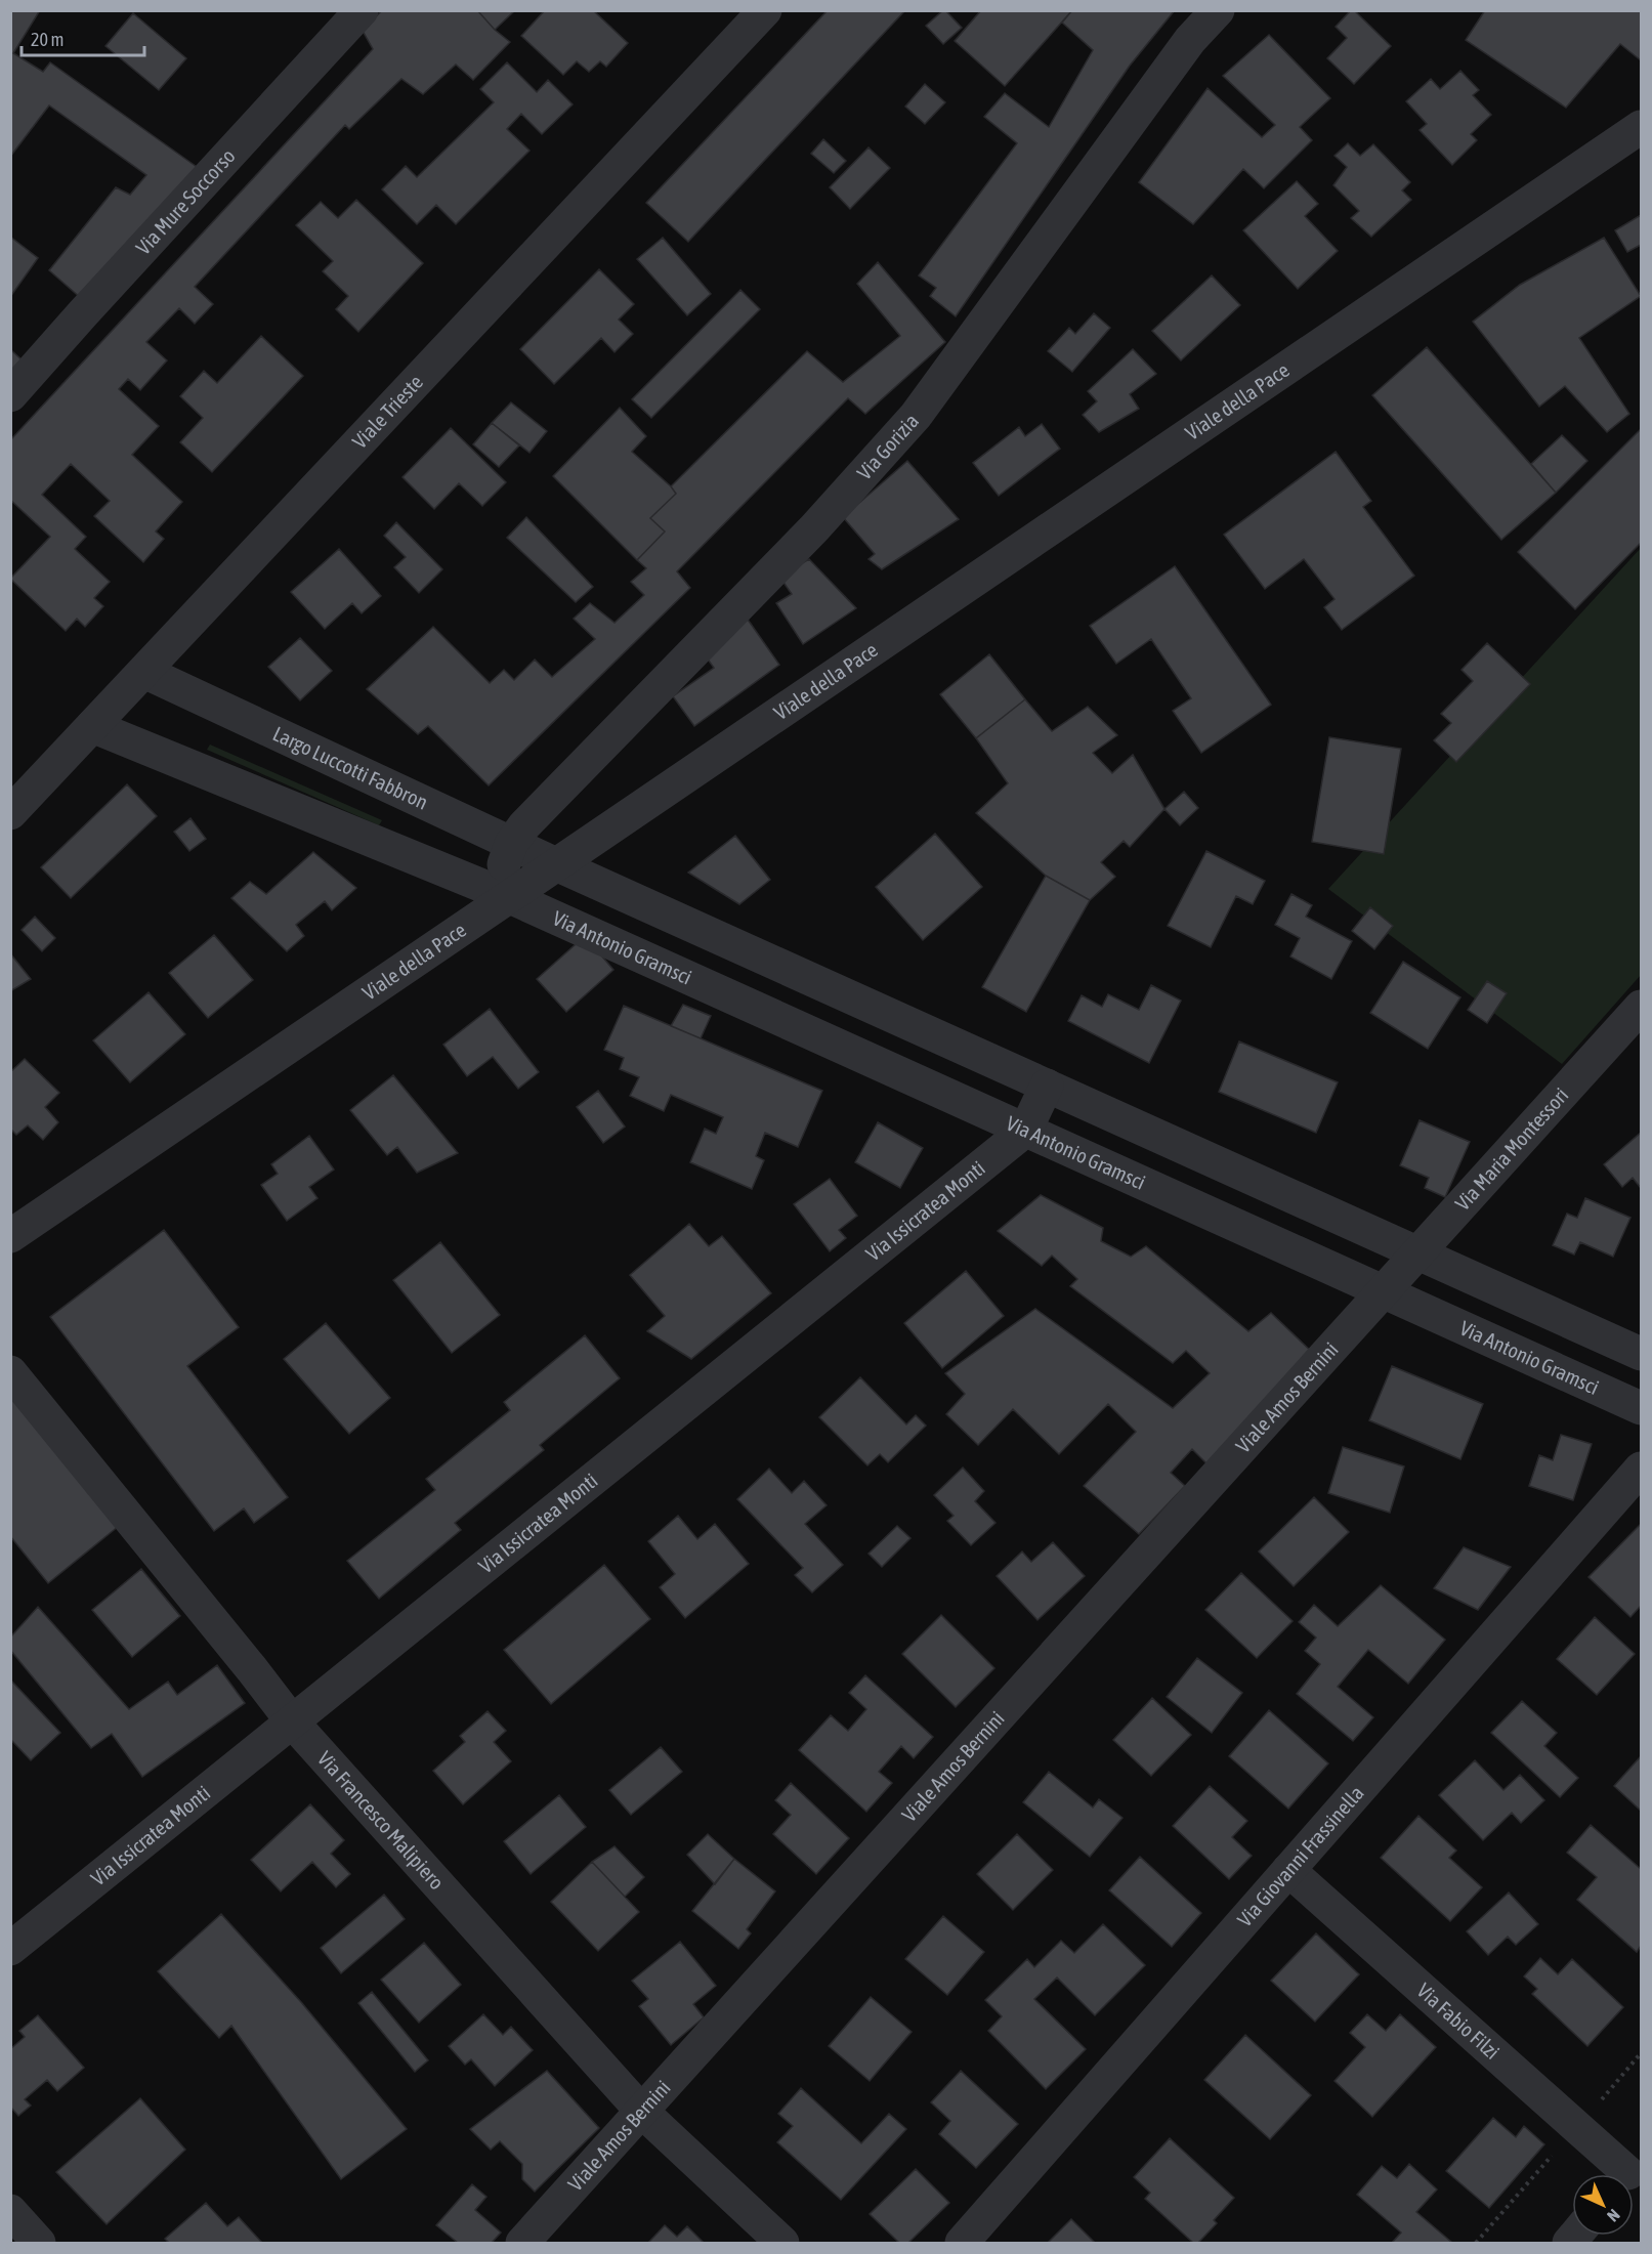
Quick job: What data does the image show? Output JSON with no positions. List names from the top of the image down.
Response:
{
  "streets": {
    "street": [
      "Via Mure Soccorso",
      "Viale della Pace",
      "Viale Trieste",
      "Via Gorizia",
      "Largo Luccotti Fabbron",
      "Via Antonio Gramsci",
      "Via Maria Montessori",
      "Via Issicratea Monti",
      "Viale Amos Bernini",
      "Via Francesco Malipiero",
      "Via Giovanni Frassinella",
      "Via Fabio Filzi"
    ]
  },
  "crossings": [
    ["Viale della Pace", "Largo Luccotti Fabbron"],
    ["Viale della Pace", "Via Antonio Gramsci"],
    ["Viale Trieste", "Largo Luccotti Fabbron"],
    ["Via Gorizia", "Largo Luccotti Fabbron"],
    ["Via Antonio Gramsci", "Via Maria Montessori"],
    ["Via Antonio Gramsci", "Via Issicratea Monti"],
    ["Via Antonio Gramsci", "Viale Amos Bernini"],
    ["Via Maria Montessori", "Viale Amos Bernini"],
    ["Via Issicratea Monti", "Via Francesco Malipiero"],
    ["Viale Amos Bernini", "Via Francesco Malipiero"],
    ["Via Giovanni Frassinella", "Via Fabio Filzi"]
  ],
  "scale_bar": "20 m",
  "north": "bottom right"
}
